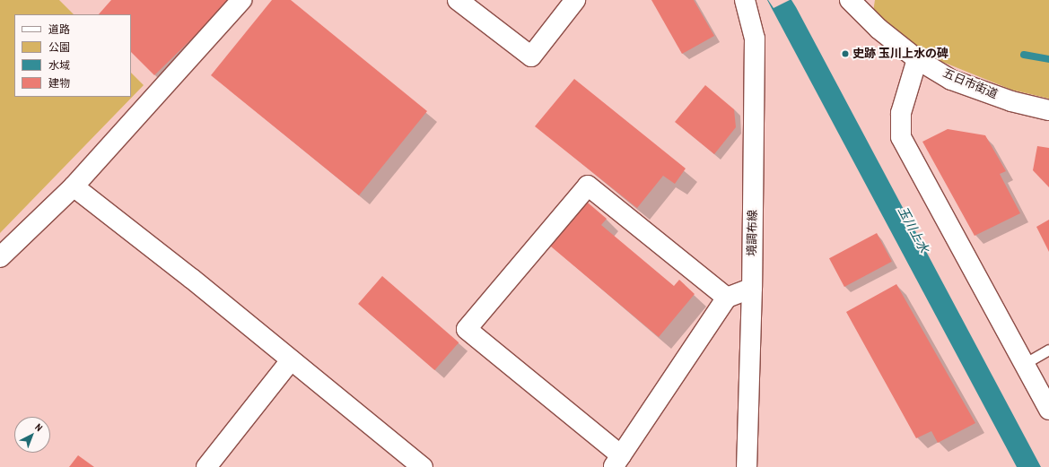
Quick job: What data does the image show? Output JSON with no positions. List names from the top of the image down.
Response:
{
  "streets": {
    "street": ["五日市街道", "境調布線"]
  },
  "water": ["玉川上水"],
  "places": ["史跡 玉川上水の碑"],
  "legend": [
    "道路",
    "公園",
    "水域",
    "建物"
  ],
  "north": "top right"
}
